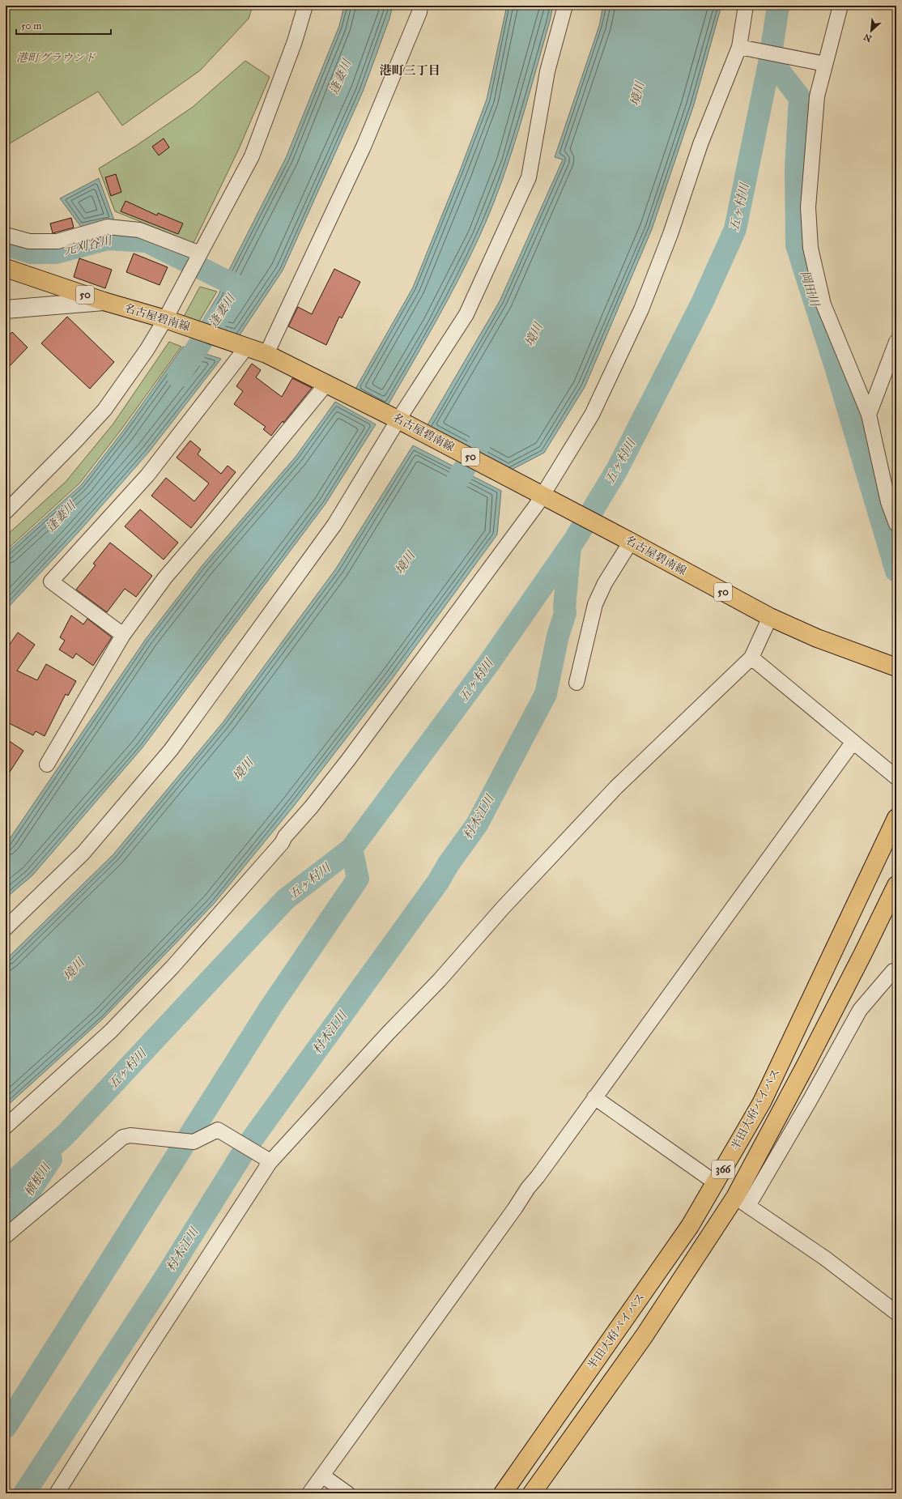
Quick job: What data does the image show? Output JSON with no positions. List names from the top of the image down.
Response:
{
  "streets": {
    "main road": [
      "50",
      "名古屋碧南線",
      "半田大府パイパス",
      "366"
    ]
  },
  "districts": ["港町三丁目"],
  "water": [
    "逢妻川",
    "境川",
    "五ヶ村川",
    "元刈谷川",
    "岡田川",
    "村木江川",
    "横根川"
  ],
  "parks": ["港町グラウンド"],
  "scale_bar": "50 m",
  "north": "bottom left"
}
